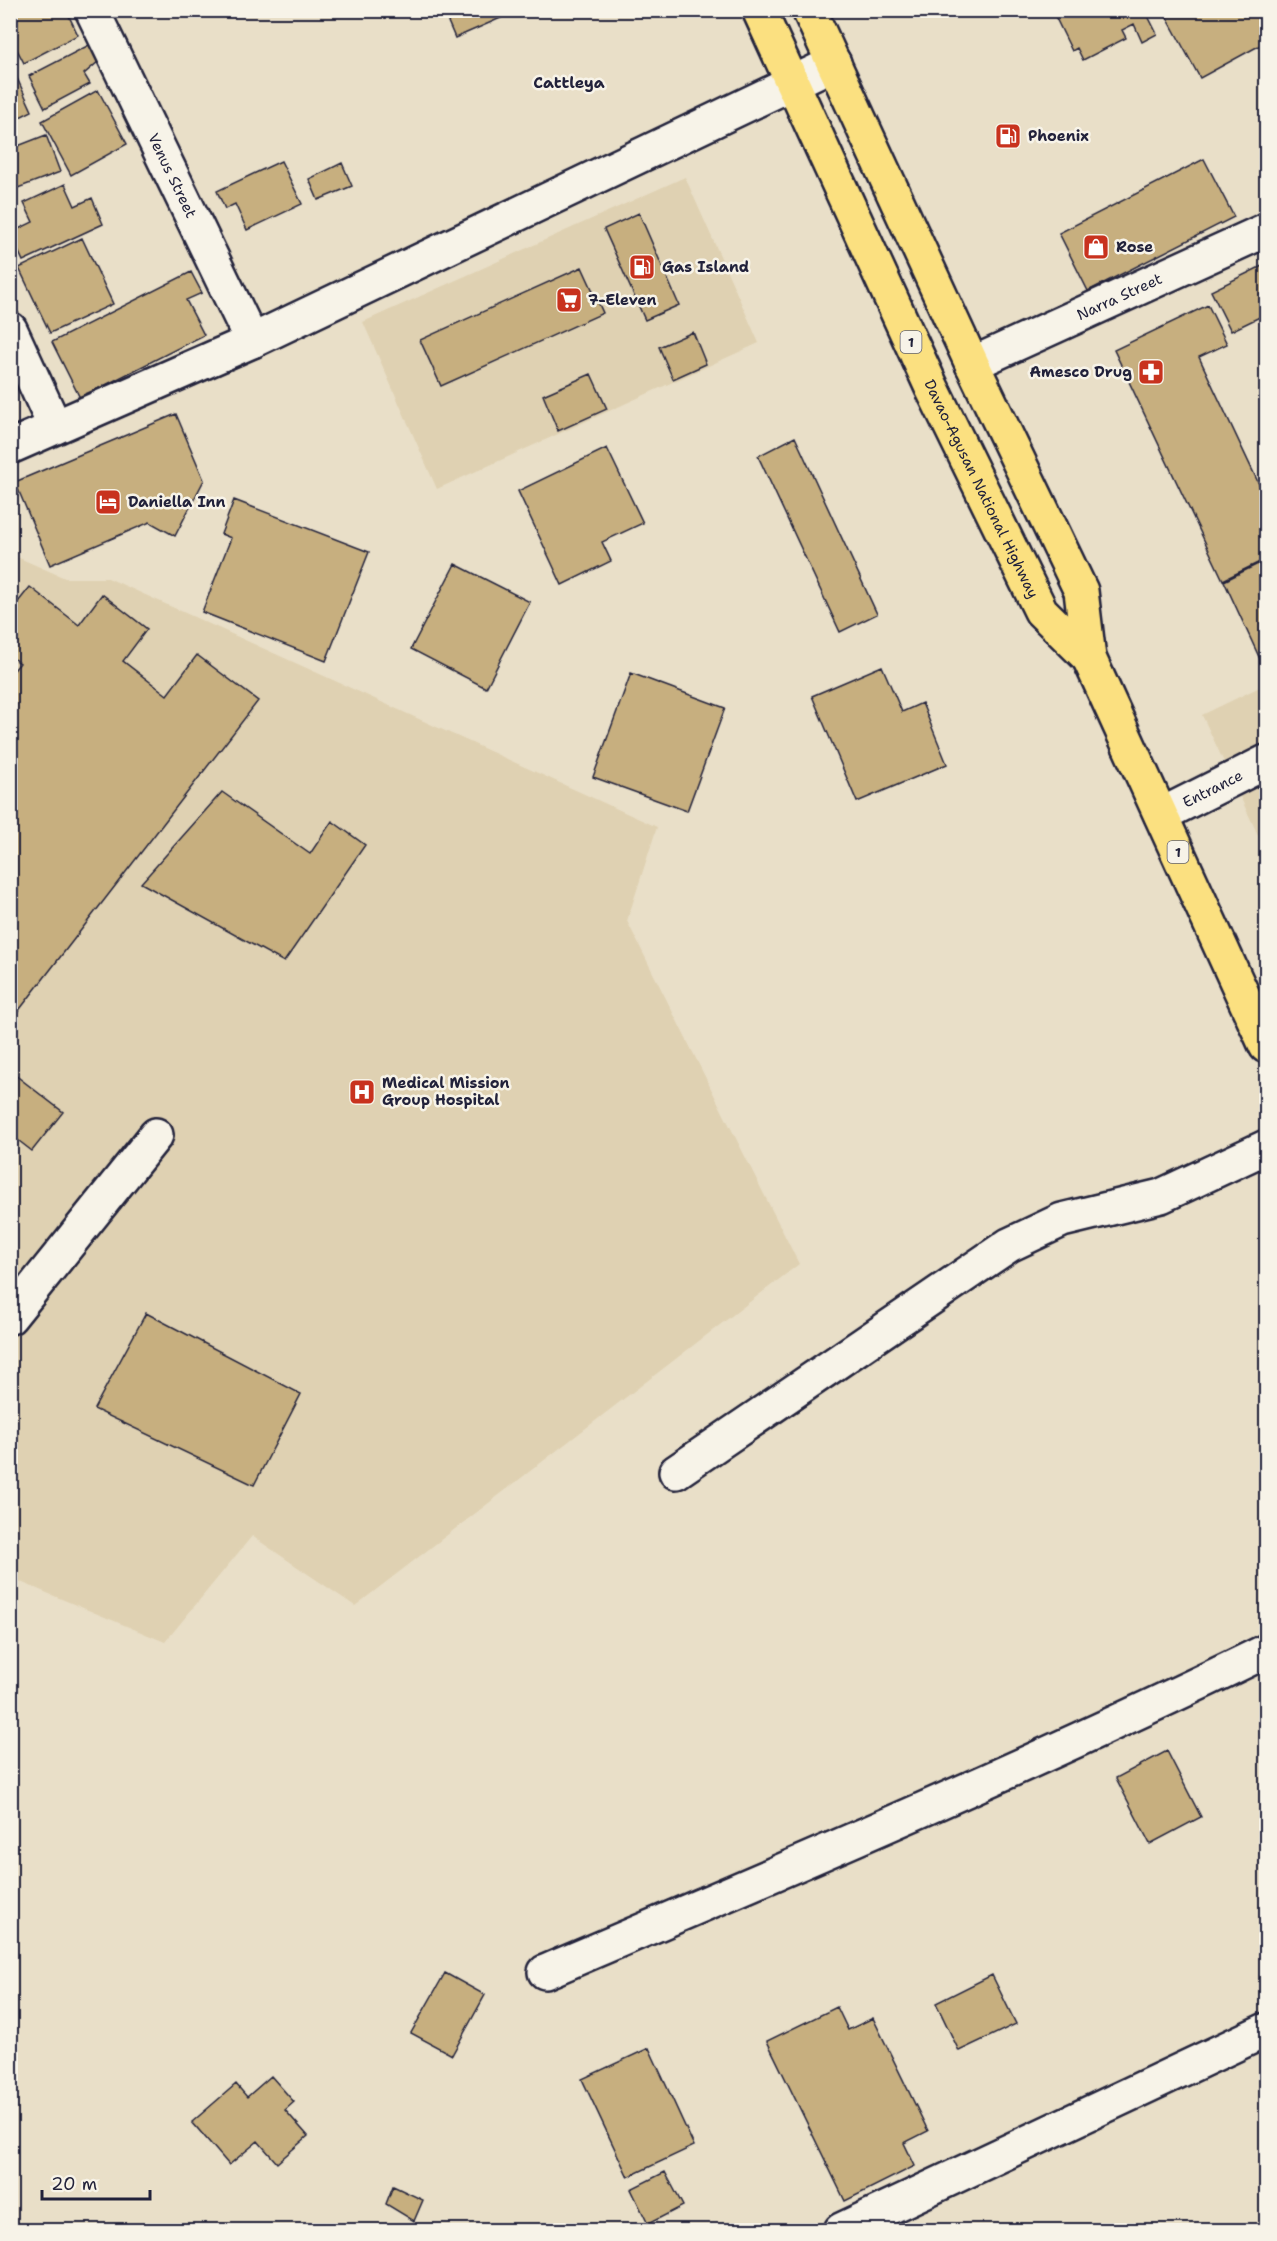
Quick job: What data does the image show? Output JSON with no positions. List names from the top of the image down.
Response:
{
  "streets": {
    "highway": ["1", "Davao-Agusan National Highway"],
    "street": ["Venus Street", "Narra Street", "Entrance"]
  },
  "crossings": [
    ["Narra Street", "Davao-Agusan National Highway"],
    ["Davao-Agusan National Highway", "Entrance"]
  ],
  "districts": ["Cattleya"],
  "places": {
    "fuel station": ["Phoenix", "Gas Island"],
    "shop": ["Rose"],
    "supermarket": ["7-Eleven"],
    "pharmacy": ["Amesco Drug"],
    "hotel": ["Daniella Inn"],
    "hospital": ["Medical Mission Group Hospital"]
  },
  "scale_bar": "20 m"
}
